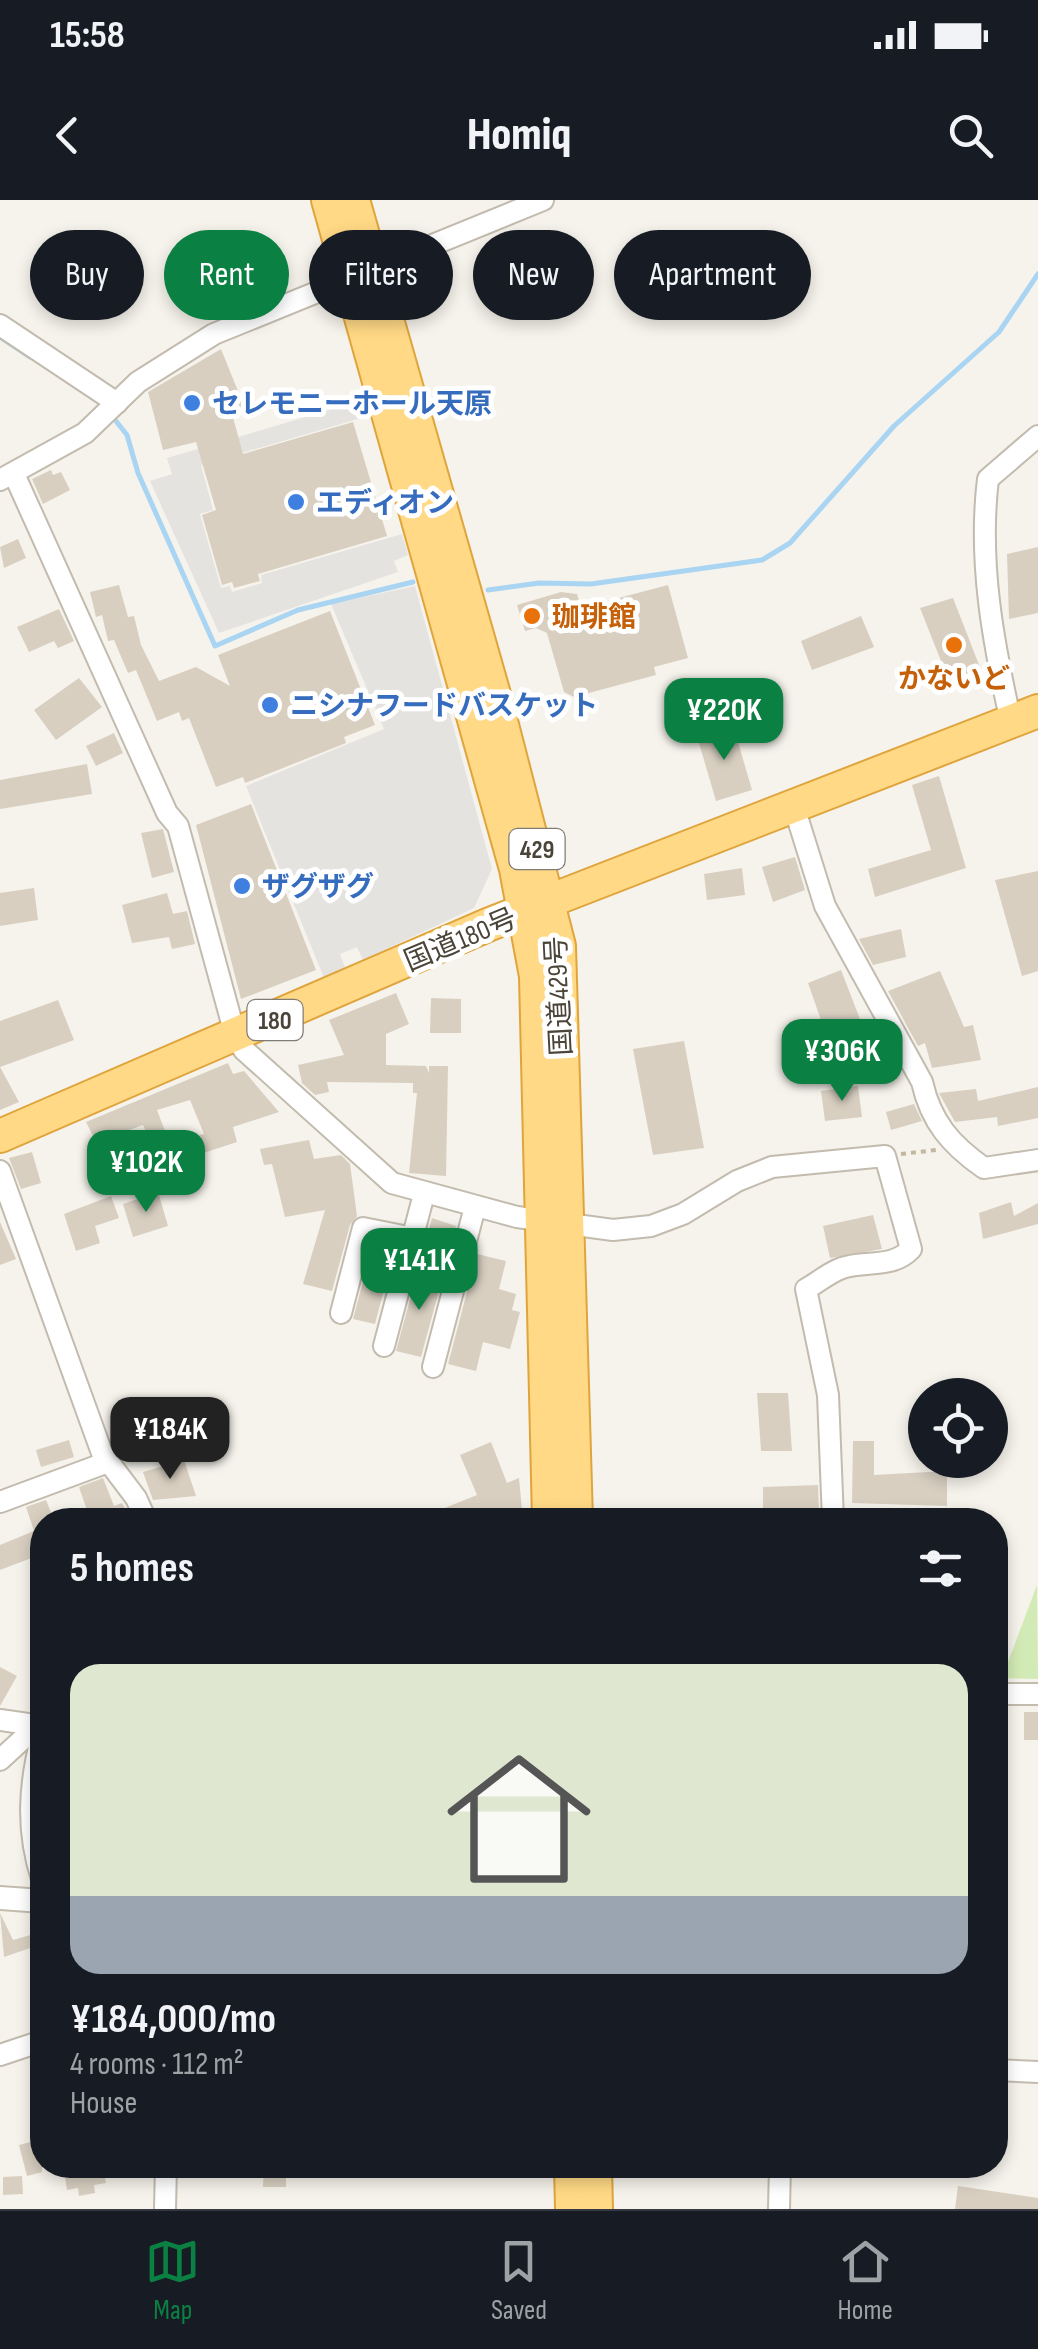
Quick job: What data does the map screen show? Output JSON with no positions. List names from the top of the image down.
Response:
{
  "streets": {
    "highway": [
      "429",
      "国道180号",
      "国道429号",
      "180"
    ]
  },
  "crossings": [
    ["国道180号", "国道429号"]
  ],
  "places": [
    "セレモニーホール天原",
    "エディオン",
    "珈琲館",
    "かないど",
    "ニシナフードバスケット",
    "ザグザグ"
  ],
  "page": {
    "status": "15:58",
    "header": "Homiq",
    "chip": [
      "Buy",
      "Rent",
      "Filters",
      "New",
      "Apartment"
    ],
    "price": [
      "¥220K",
      "¥306K",
      "¥102K",
      "¥141K",
      "¥184K"
    ],
    "heading": "5 homes",
    "list": [
      {
        "name": "¥184,000/mo",
        "note": "4 rooms · 112 m² · House"
      }
    ],
    "tabs": ["Map", "Saved", "Home"]
  }
}
